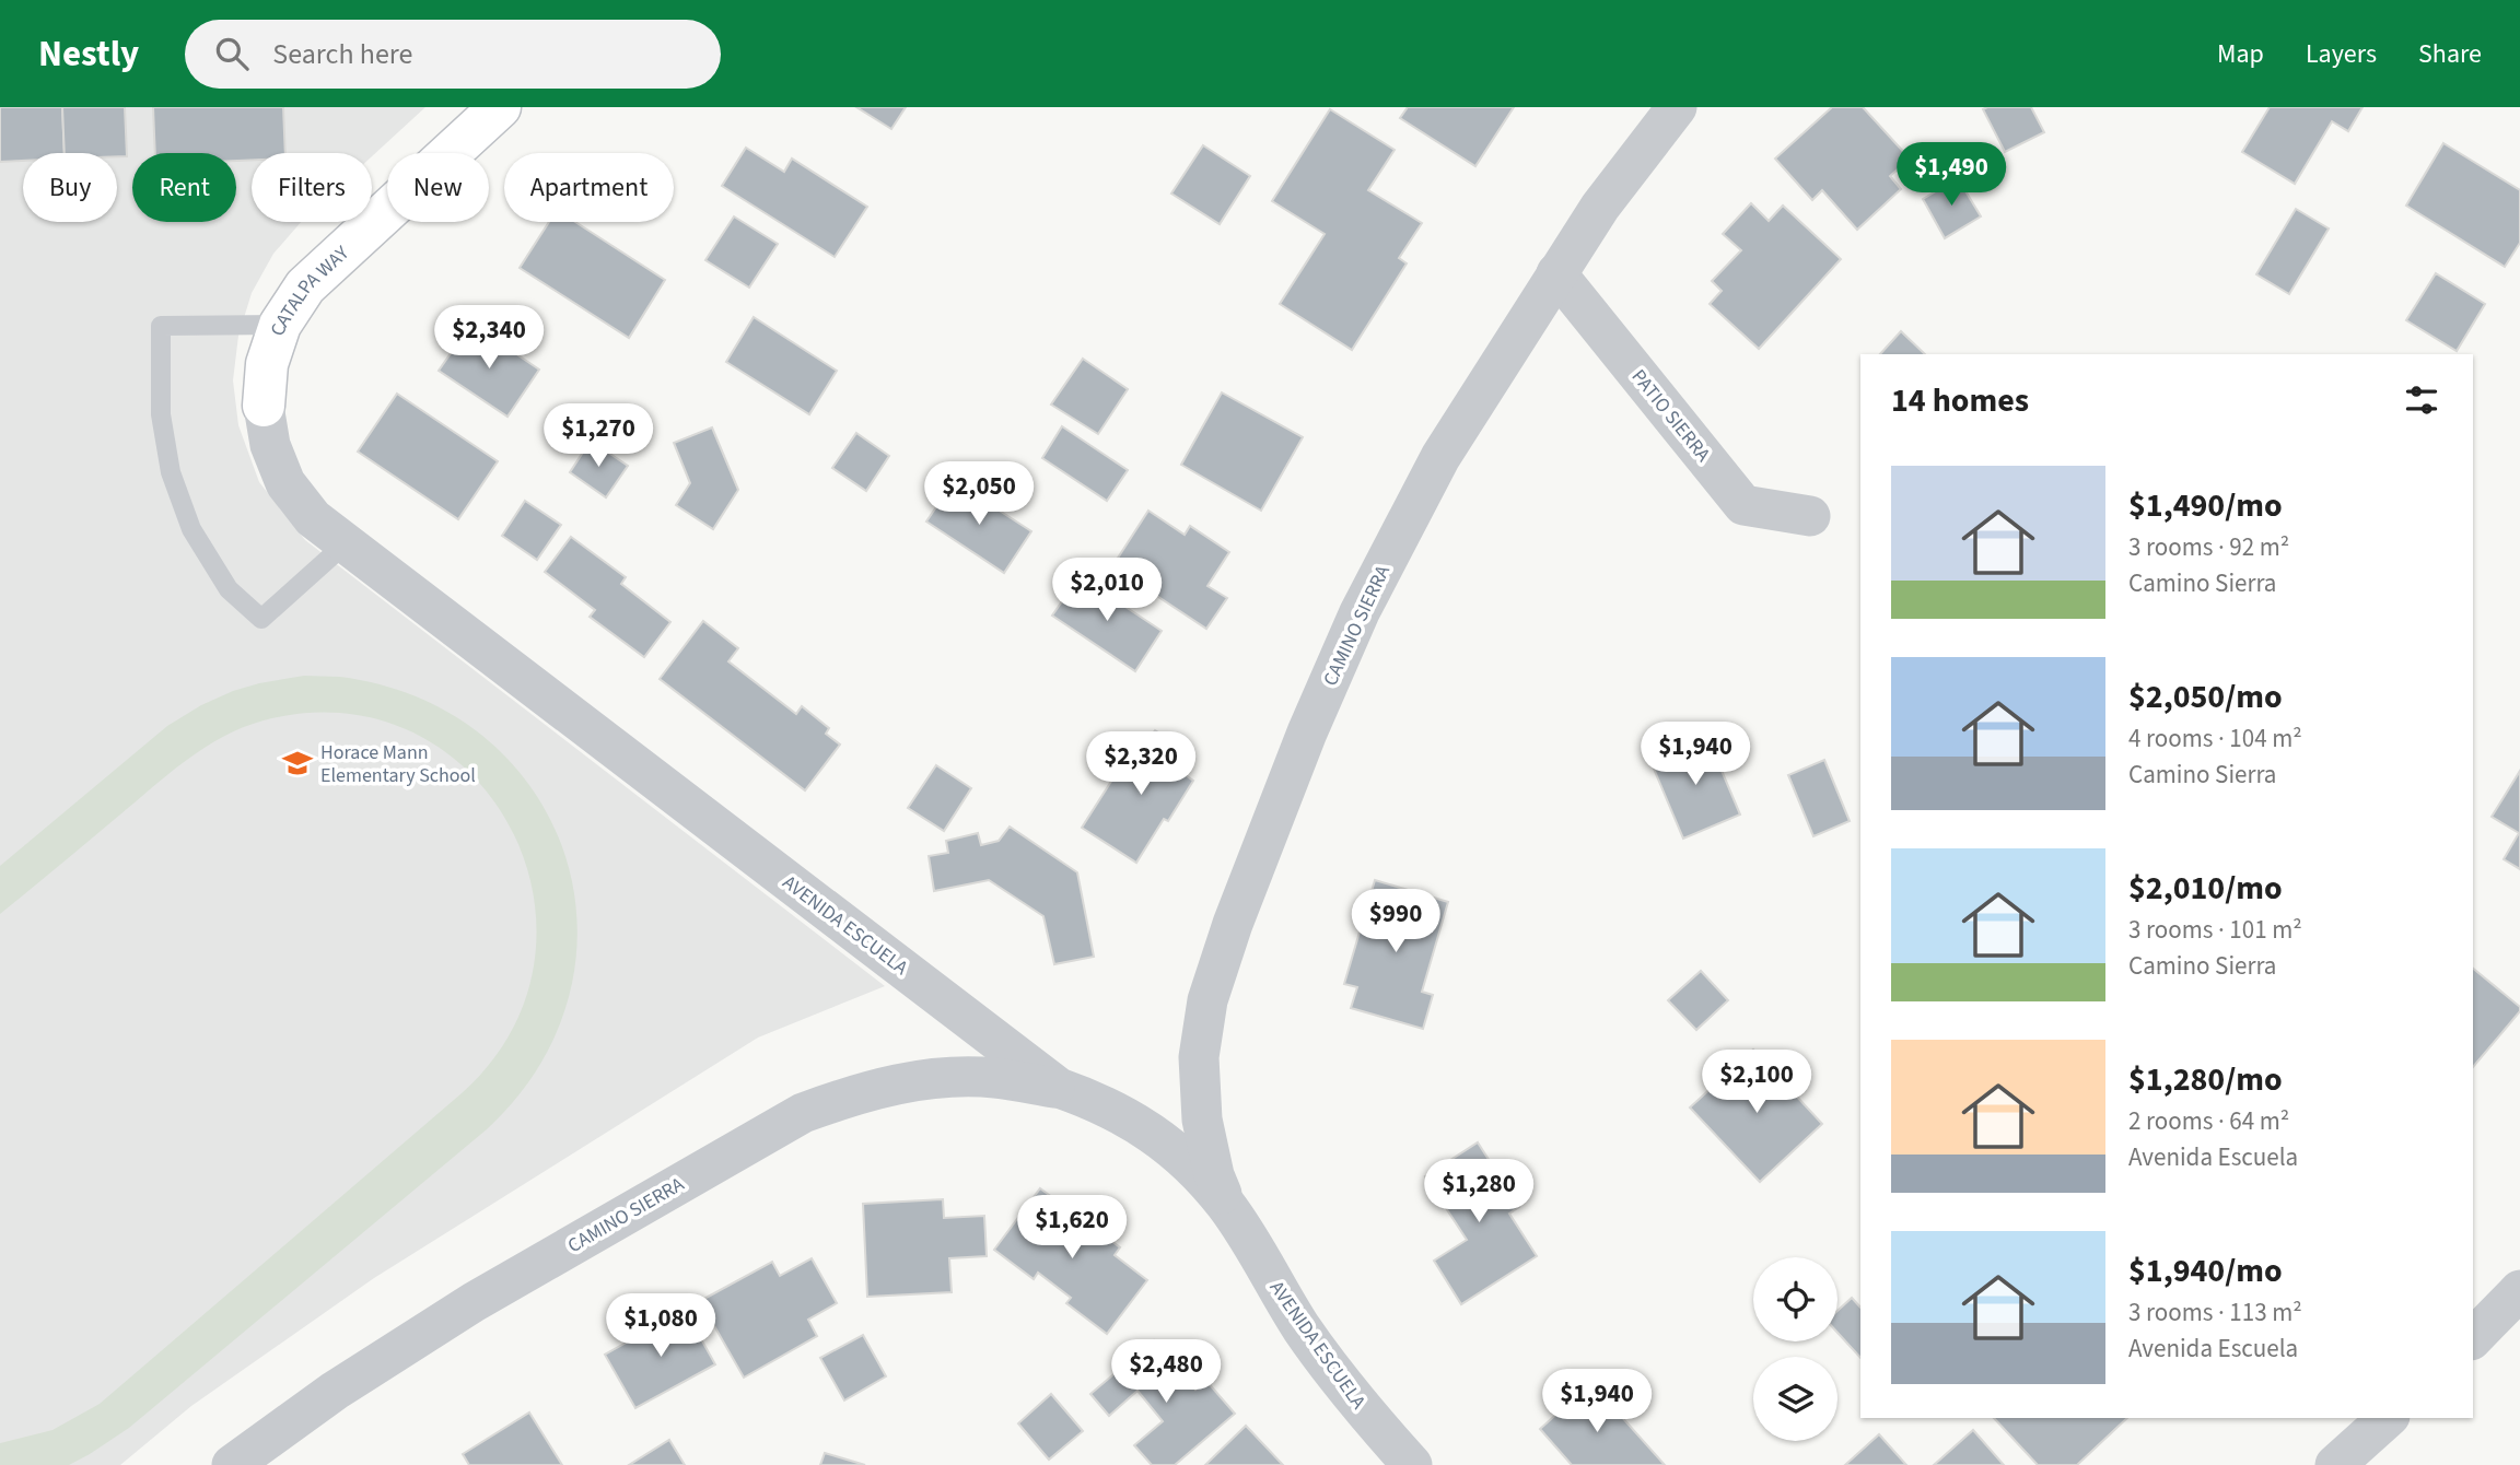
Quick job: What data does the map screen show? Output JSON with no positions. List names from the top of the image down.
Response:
{
  "streets": {
    "street": [
      "CATALPA WAY",
      "PATIO SIERRA",
      "CAMINO SIERRA",
      "AVENIDA ESCUELA"
    ]
  },
  "crossings": [
    ["CATALPA WAY", "AVENIDA ESCUELA"],
    ["PATIO SIERRA", "CAMINO SIERRA"],
    ["CAMINO SIERRA", "AVENIDA ESCUELA"]
  ],
  "places": {
    "school or university": ["Horace Mann Elementary School"]
  },
  "page": {
    "header": "Nestly",
    "search": "Search here",
    "nav": ["Map", "Layers", "Share"],
    "price": [
      "$1,490",
      "$2,340",
      "$1,270",
      "$2,050",
      "$2,010",
      "$1,940",
      "$2,320",
      "$990",
      "$2,100",
      "$1,280",
      "$1,620",
      "$1,080",
      "$2,480",
      "$1,940"
    ],
    "chip": [
      "Buy",
      "Rent",
      "Filters",
      "New",
      "Apartment"
    ],
    "heading": "14 homes",
    "list": [
      {
        "name": "$1,490/mo",
        "note": "3 rooms · 92 m² · Camino Sierra"
      },
      {
        "name": "$2,050/mo",
        "note": "4 rooms · 104 m² · Camino Sierra"
      },
      {
        "name": "$2,010/mo",
        "note": "3 rooms · 101 m² · Camino Sierra"
      },
      {
        "name": "$1,280/mo",
        "note": "2 rooms · 64 m² · Avenida Escuela"
      },
      {
        "name": "$1,940/mo",
        "note": "3 rooms · 113 m² · Avenida Escuela"
      }
    ]
  }
}
